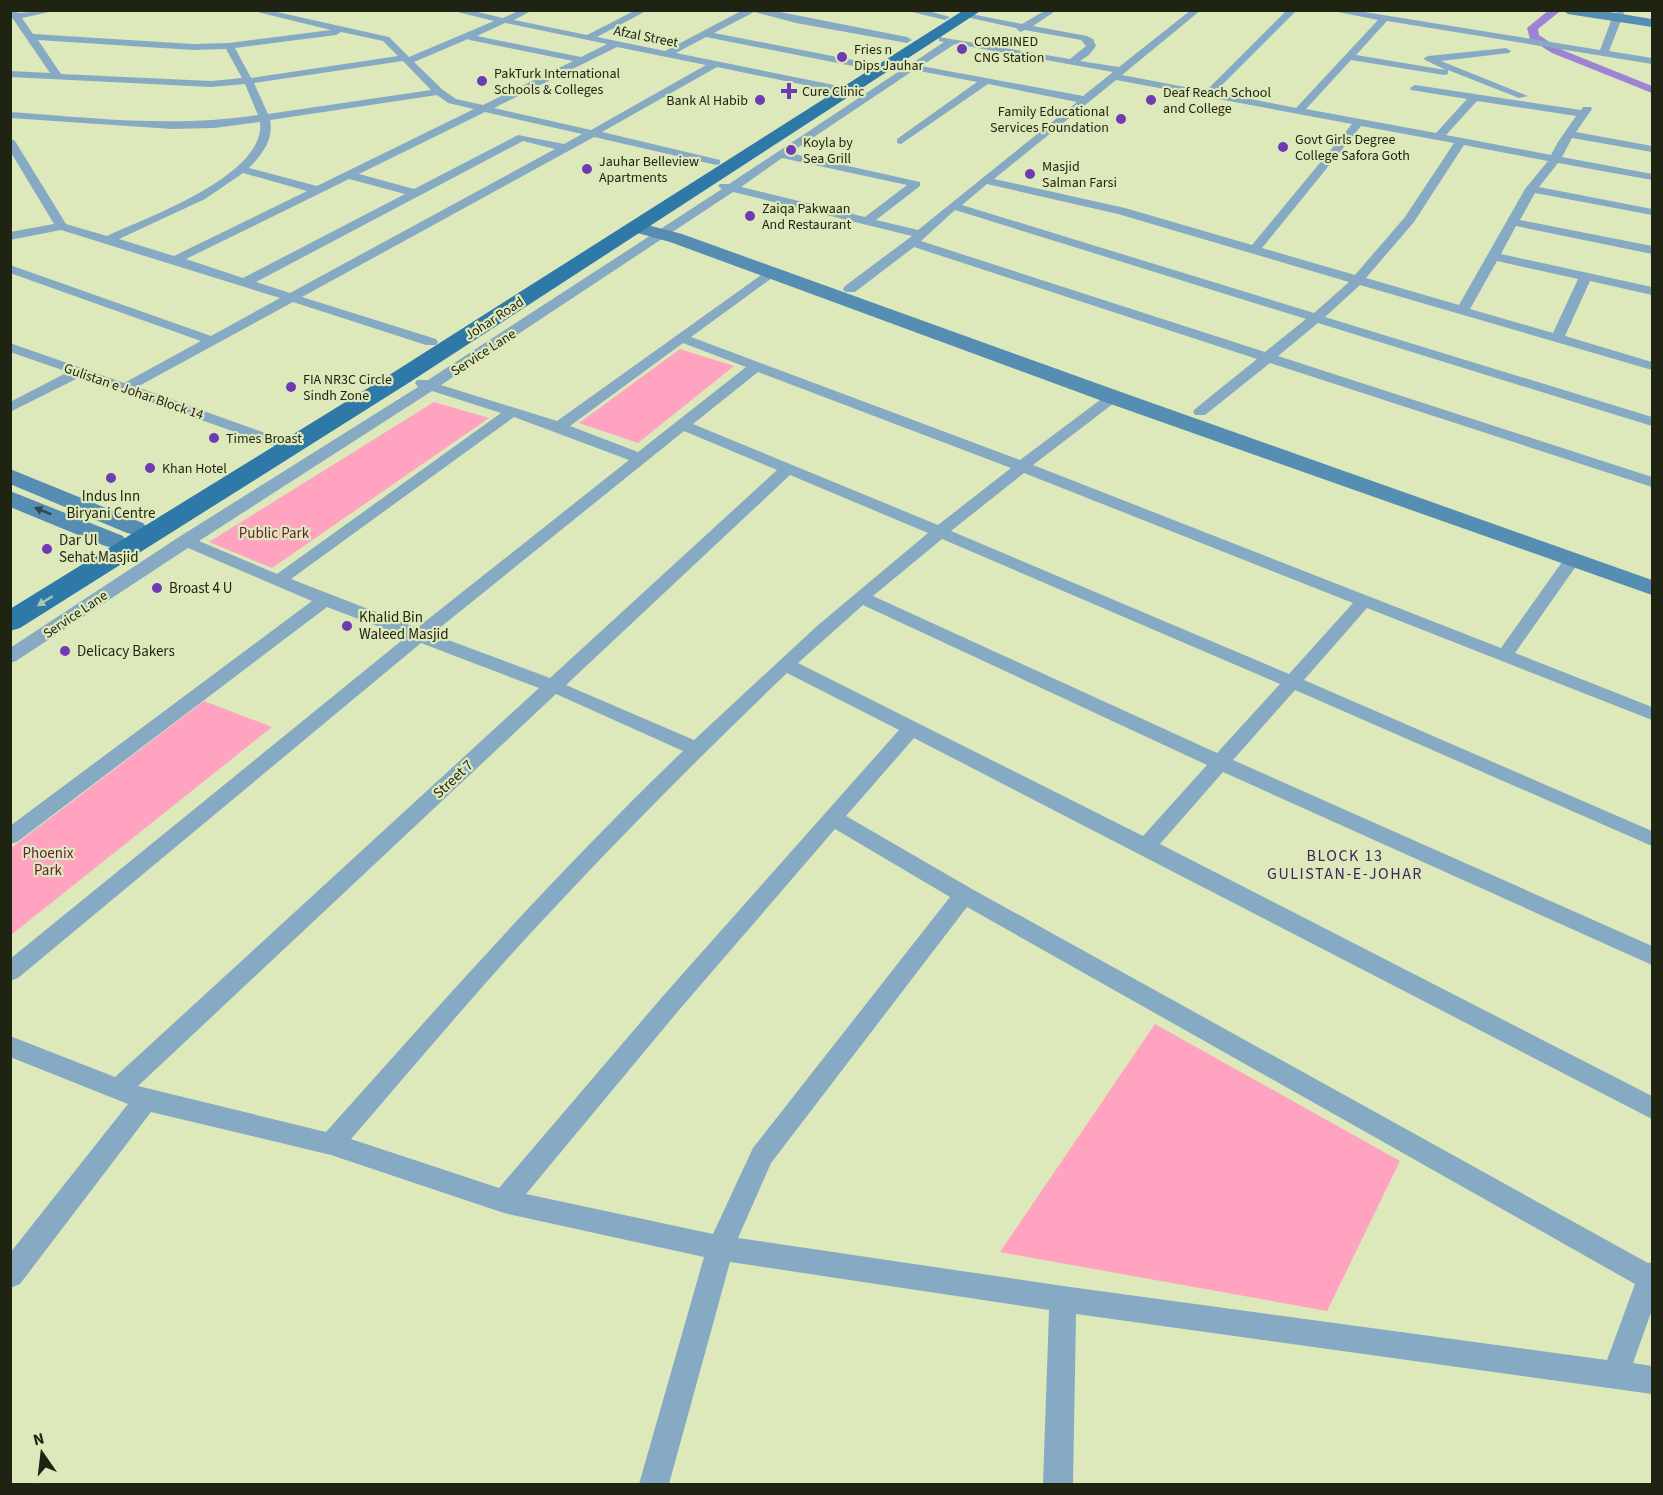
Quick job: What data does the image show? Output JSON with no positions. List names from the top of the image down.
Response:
{
  "streets": {
    "main road": ["Johar Road"],
    "street": [
      "Afzal Street",
      "Service Lane",
      "Gulistan e Johar Block 14",
      "Street 7"
    ]
  },
  "crossings": [
    ["Afzal Street", "Johar Road"],
    ["Johar Road", "Service Lane"],
    ["Johar Road", "Gulistan e Johar Block 14"]
  ],
  "districts": ["BLOCK 13 GULISTAN-E-JOHAR"],
  "parks": ["Public Park", "Phoenix Park"],
  "places": {
    "other": [
      "COMBINED CNG Station",
      "Fries n Dips Jauhar",
      "PakTurk International Schools & Colleges",
      "Bank Al Habib",
      "Deaf Reach School and College",
      "Family Educational Services Foundation",
      "Govt Girls Degree College Safora Goth",
      "Koyla by Sea Grill",
      "Jauhar Belleview Apartments",
      "Masjid Salman Farsi",
      "Zaiqa Pakwaan And Restaurant",
      "FIA NR3C Circle Sindh Zone",
      "Times Broast",
      "Khan Hotel",
      "Indus Inn Biryani Centre",
      "Dar Ul Sehat Masjid",
      "Broast 4 U",
      "Khalid Bin Waleed Masjid",
      "Delicacy Bakers"
    ],
    "health": ["Cure Clinic"]
  },
  "north": "top"
}
